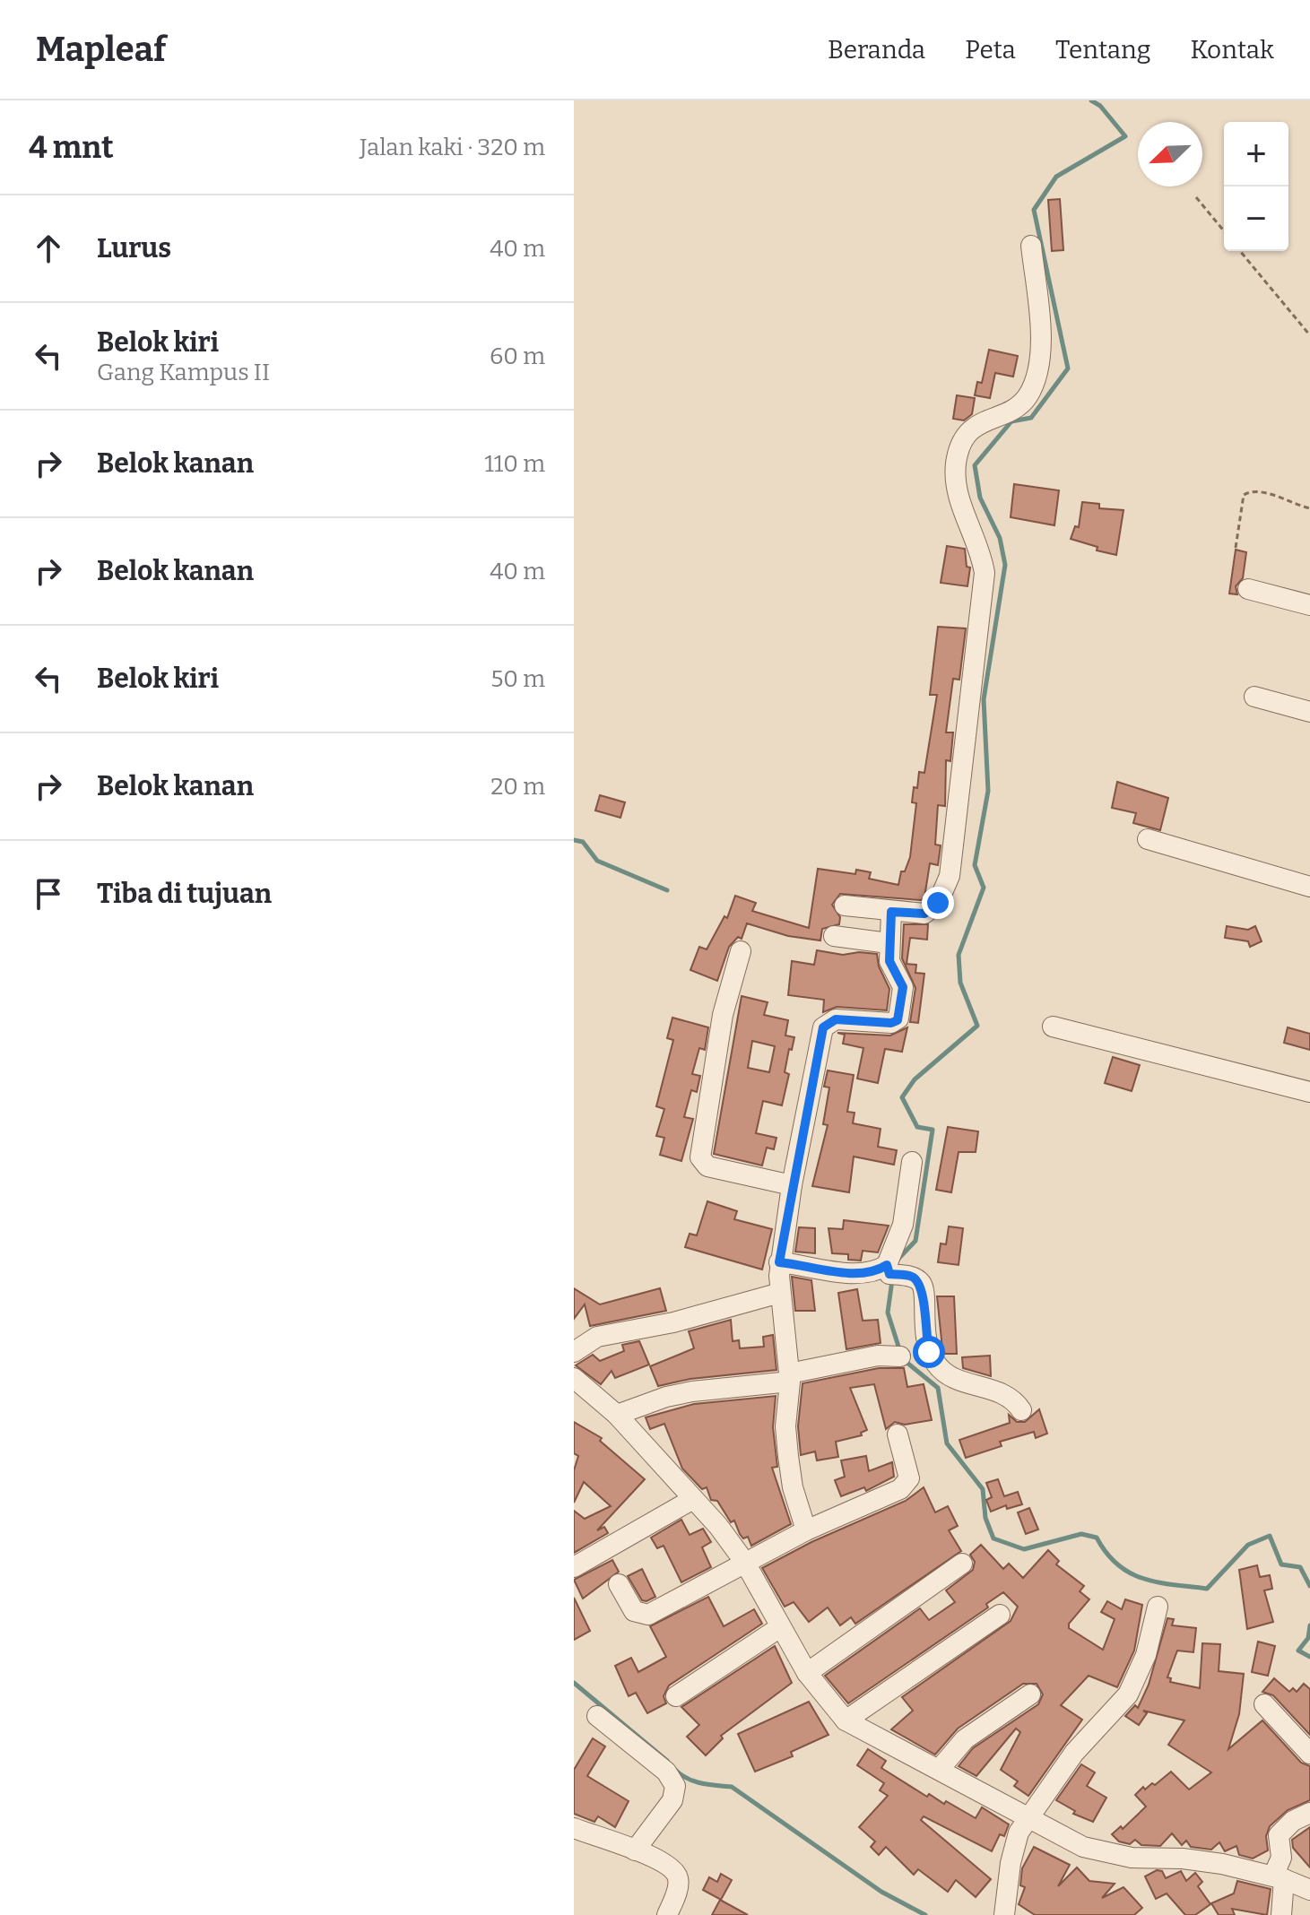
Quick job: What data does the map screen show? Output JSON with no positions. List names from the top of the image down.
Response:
{
  "north": "bottom left",
  "page": {
    "header": "Mapleaf",
    "nav": [
      "Beranda",
      "Peta",
      "Tentang",
      "Kontak"
    ],
    "heading": ["4 mnt", "Jalan kaki · 320 m"],
    "map_buttons": ["+", "−"],
    "list": [
      ["Lurus", "40 m"],
      ["Belok kiri", "Gang Kampus II", "60 m"],
      ["Belok kanan", "110 m"],
      ["Belok kanan", "40 m"],
      ["Belok kiri", "50 m"],
      ["Belok kanan", "20 m"],
      "Tiba di tujuan"
    ]
  }
}
